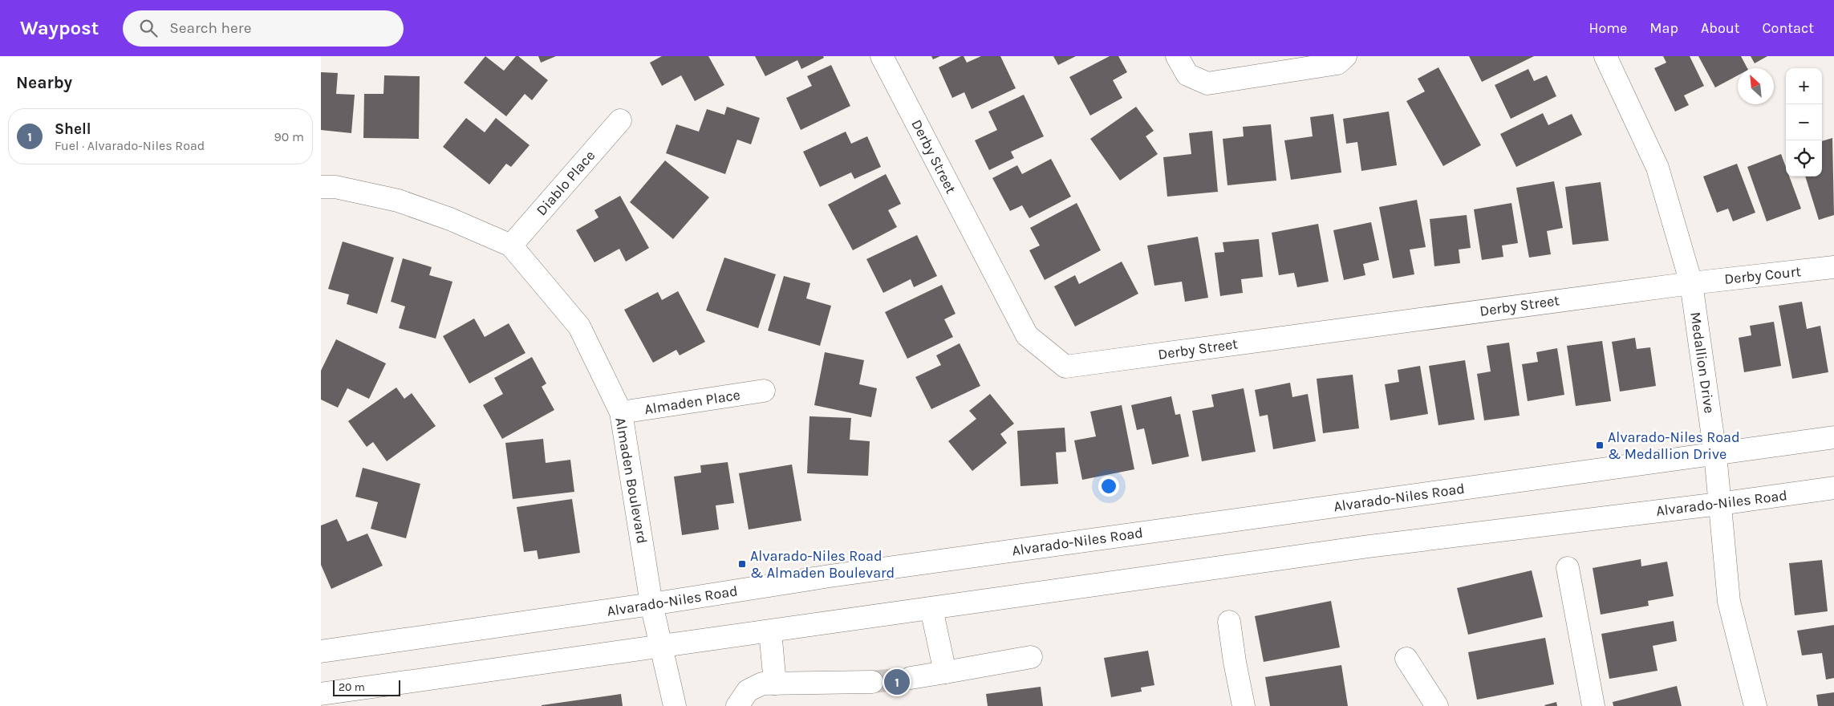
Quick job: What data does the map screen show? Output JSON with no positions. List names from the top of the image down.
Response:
{
  "streets": {
    "street": [
      "Derby Street",
      "Diablo Place",
      "Derby Court",
      "Medallion Drive",
      "Almaden Place",
      "Almaden Boulevard",
      "Alvarado-Niles Road"
    ]
  },
  "crossings": [
    ["Derby Street", "Derby Court"],
    ["Derby Street", "Medallion Drive"],
    ["Diablo Place", "Almaden Boulevard"],
    ["Derby Court", "Medallion Drive"],
    ["Medallion Drive", "Alvarado-Niles Road"],
    ["Almaden Place", "Almaden Boulevard"],
    ["Almaden Boulevard", "Alvarado-Niles Road"]
  ],
  "places": {
    "transit": ["Alvarado-Niles Road & Medallion Drive", "Alvarado-Niles Road & Almaden Boulevard"]
  },
  "scale_bar": "20 m",
  "north": "top left",
  "page": {
    "header": "Waypost",
    "search": "Search here",
    "nav": [
      "Home",
      "Map",
      "About",
      "Contact"
    ],
    "heading": "Nearby",
    "map_buttons": ["+", "−"],
    "list": [
      {
        "mark": "1",
        "name": "Shell",
        "note": "Fuel · Alvarado-Niles Road",
        "value": "90 m"
      }
    ],
    "pins": "1",
    "scale": "20 m"
  }
}
